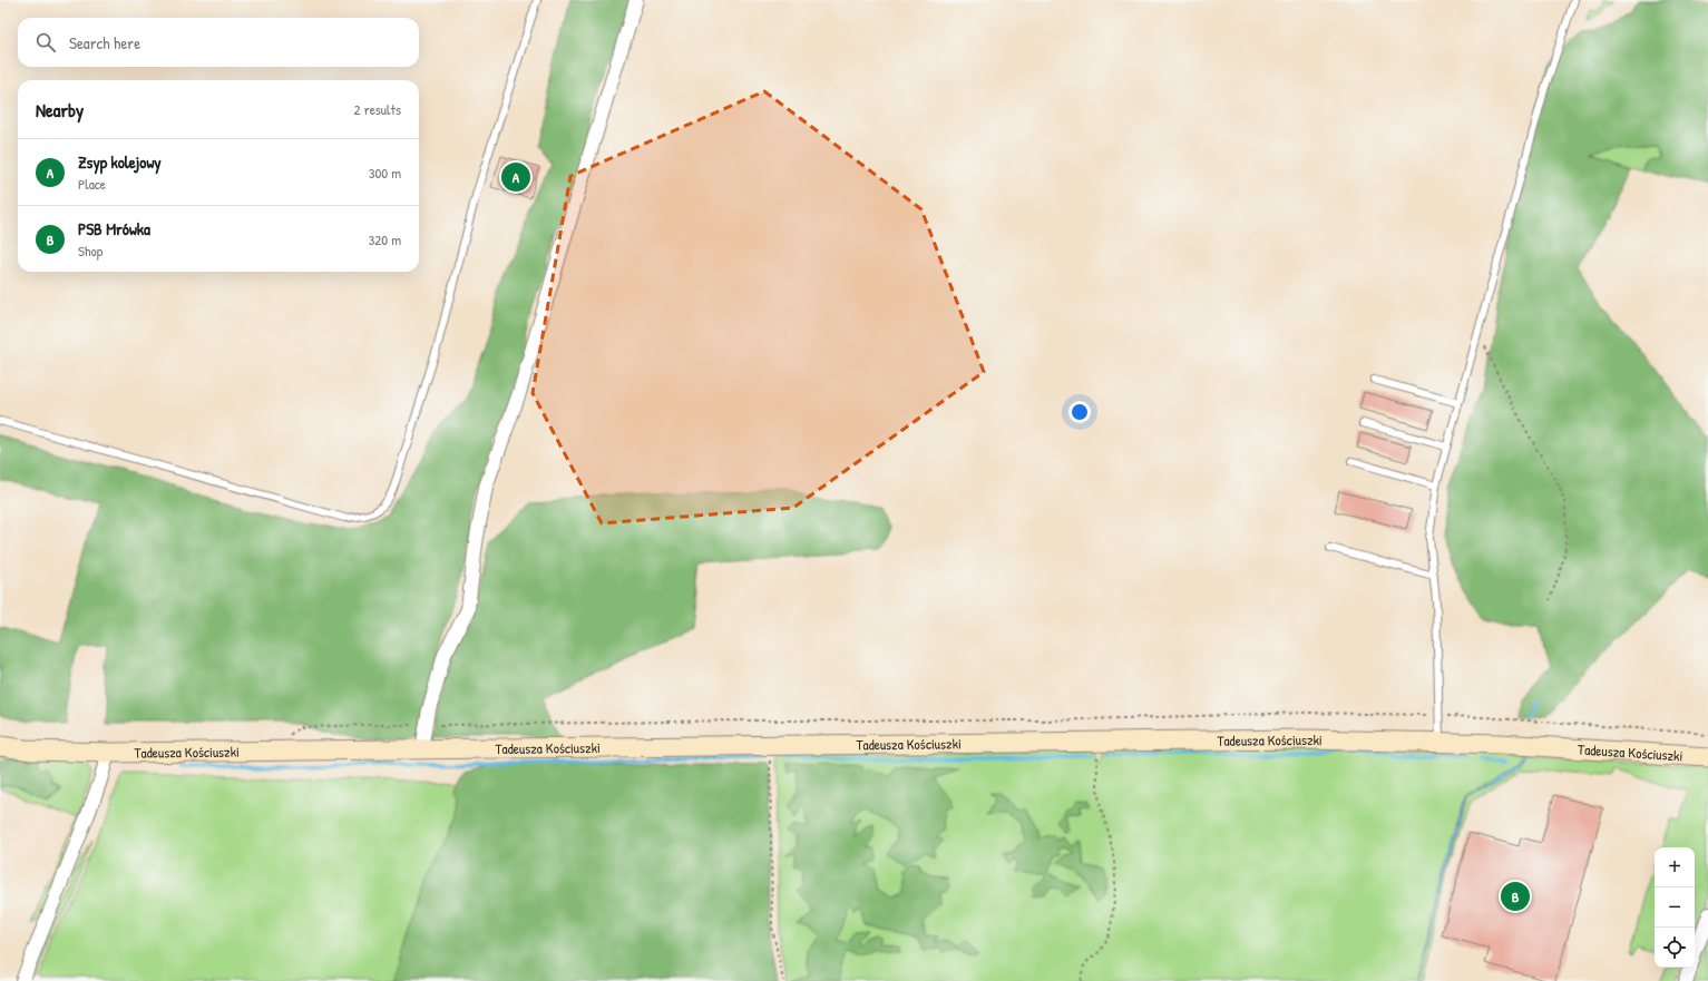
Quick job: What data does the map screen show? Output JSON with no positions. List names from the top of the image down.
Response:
{
  "streets": {
    "main road": ["Tadeusza Kościuszki"]
  },
  "page": {
    "search": "Search here",
    "heading": ["Nearby", "2 results"],
    "list": [
      {
        "mark": "A",
        "name": "Zsyp kolejowy",
        "note": "Place",
        "value": "300 m"
      },
      {
        "mark": "B",
        "name": "PSB Mrówka",
        "note": "Shop",
        "value": "320 m"
      }
    ],
    "pins": ["A", "B"],
    "map_buttons": ["+", "−"]
  }
}
